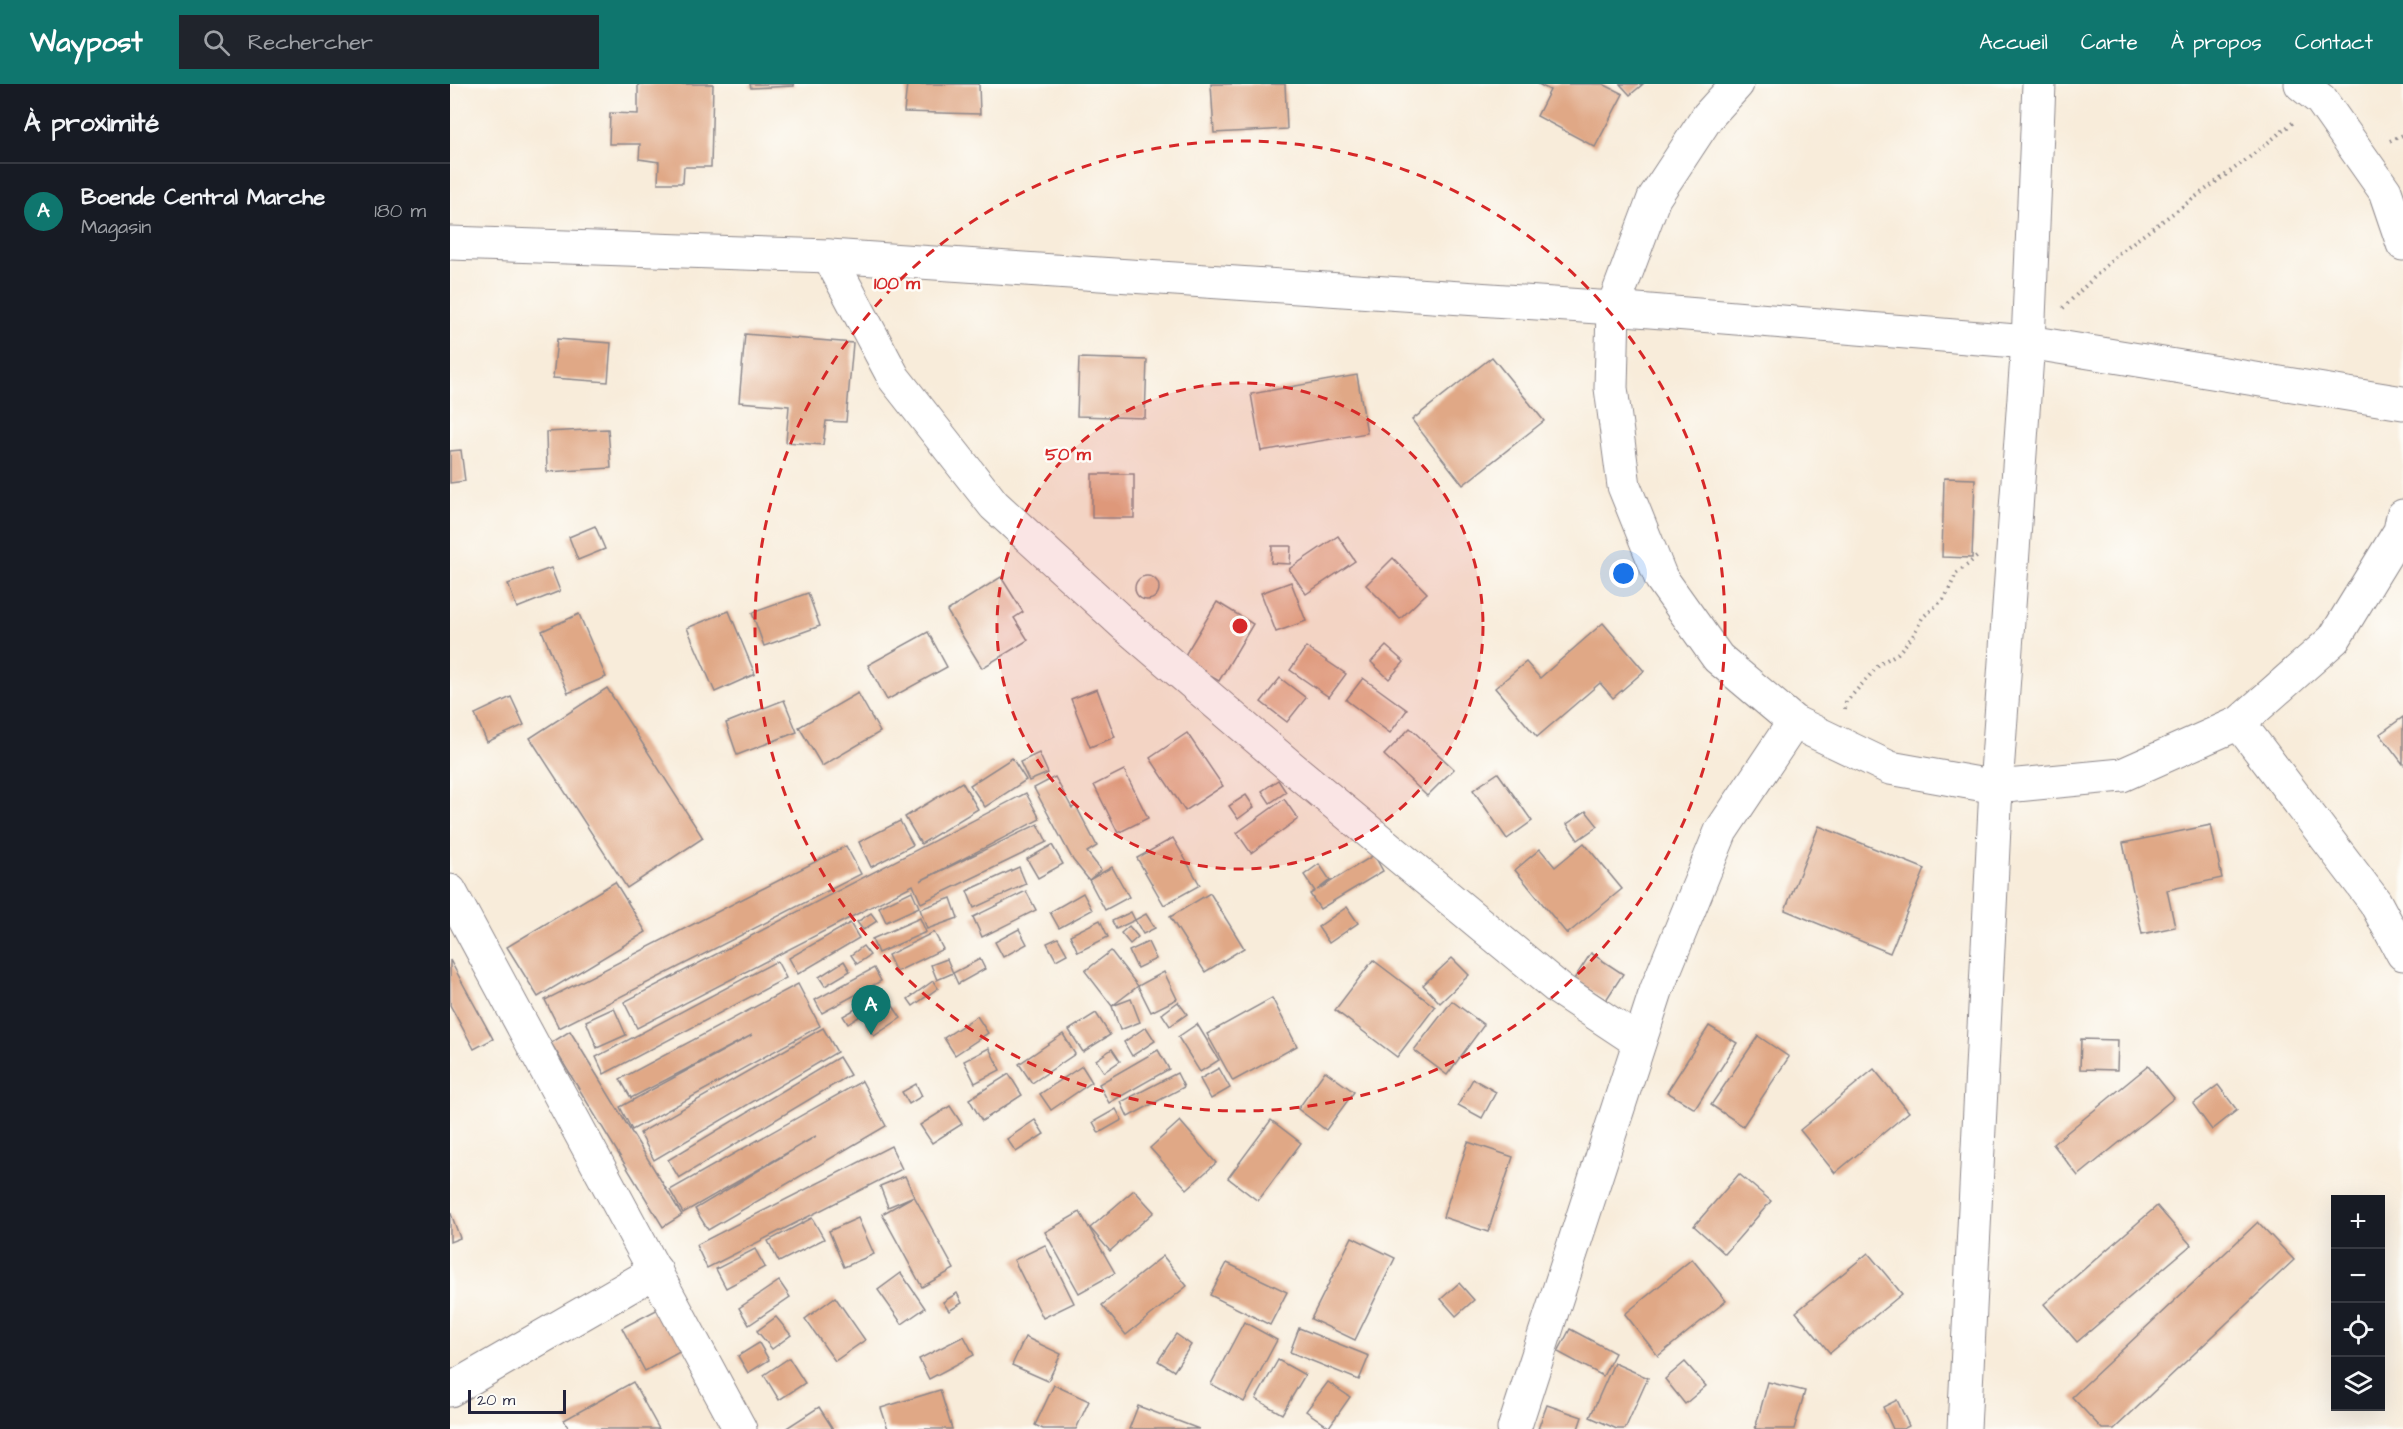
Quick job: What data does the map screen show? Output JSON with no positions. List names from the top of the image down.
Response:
{
  "scale_bar": "20 m",
  "page": {
    "header": "Waypost",
    "search": "Rechercher",
    "nav": [
      "Accueil",
      "Carte",
      "À propos",
      "Contact"
    ],
    "heading": "À proximité",
    "list": [
      {
        "mark": "A",
        "name": "Boende Central Marche",
        "note": "Magasin",
        "value": "180 m"
      }
    ],
    "pins": "A",
    "map_buttons": ["+", "−"],
    "scale": "20 m"
  },
  "rings": ["100 m", "50 m"]
}
